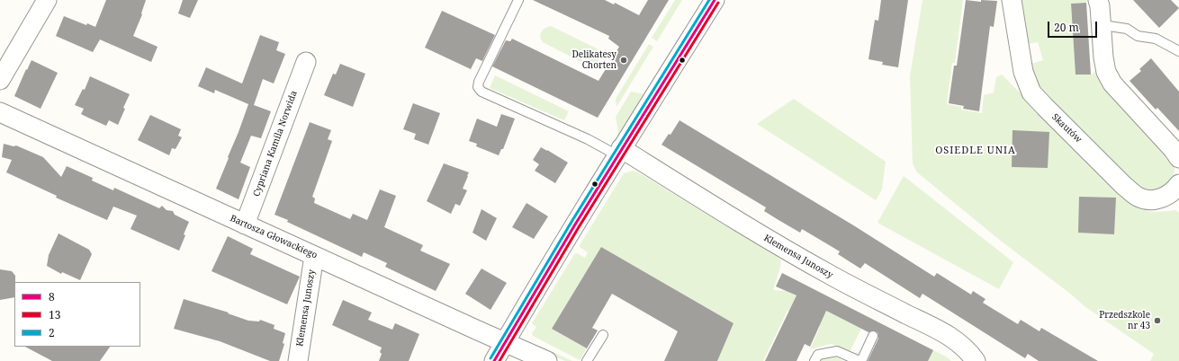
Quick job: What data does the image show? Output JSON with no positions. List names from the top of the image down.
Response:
{
  "streets": {
    "street": [
      "Skautów",
      "Cypriana Kamila Norwida",
      "Bartosza Głowackiego",
      "Klemensa Junoszy"
    ]
  },
  "crossings": [
    ["Cypriana Kamila Norwida", "Bartosza Głowackiego"],
    ["Bartosza Głowackiego", "Klemensa Junoszy"]
  ],
  "districts": ["OSIEDLE UNIA"],
  "places": ["Delikatesy Chorten", "Przedszkole nr 43"],
  "lines": ["transit line 8", "transit line 2", "transit line 13"],
  "legend": ["8", "13", "2"],
  "scale_bar": "20 m"
}
